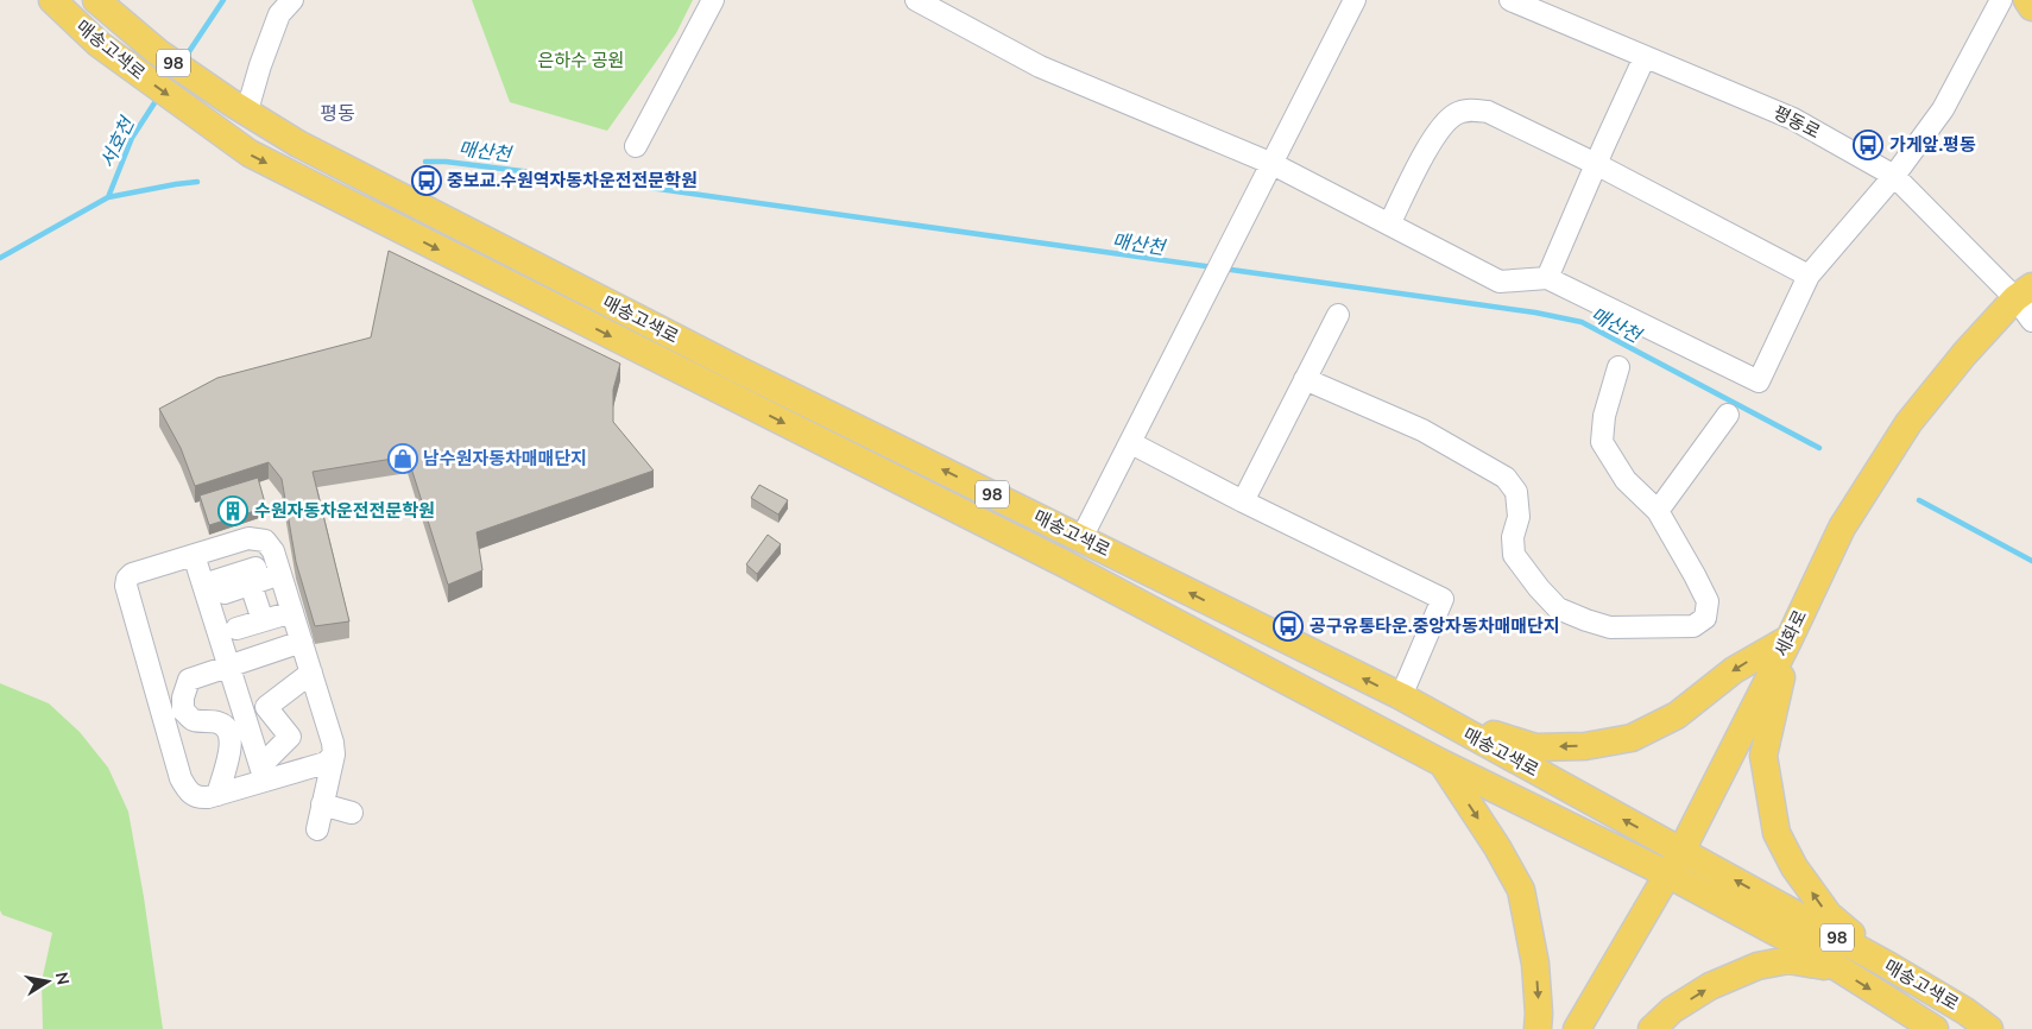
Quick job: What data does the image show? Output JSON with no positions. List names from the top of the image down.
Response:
{
  "streets": {
    "main road": ["매송고색로", "98", "세화로"],
    "street": ["평동로"]
  },
  "crossings": [
    ["매송고색로", "세화로"],
    ["평동로", "세화로"]
  ],
  "districts": ["평동"],
  "water": ["서호천", "매산천"],
  "parks": ["은하수 공원"],
  "places": {
    "bus stop": ["가게앞.평동", "중보교.수원역자동차운전전문학원", "공구유통타운.중앙자동차매매단지"],
    "shop": ["남수원자동차매매단지"],
    "building": ["수원자동차운전전문학원"]
  },
  "north": "right"
}
